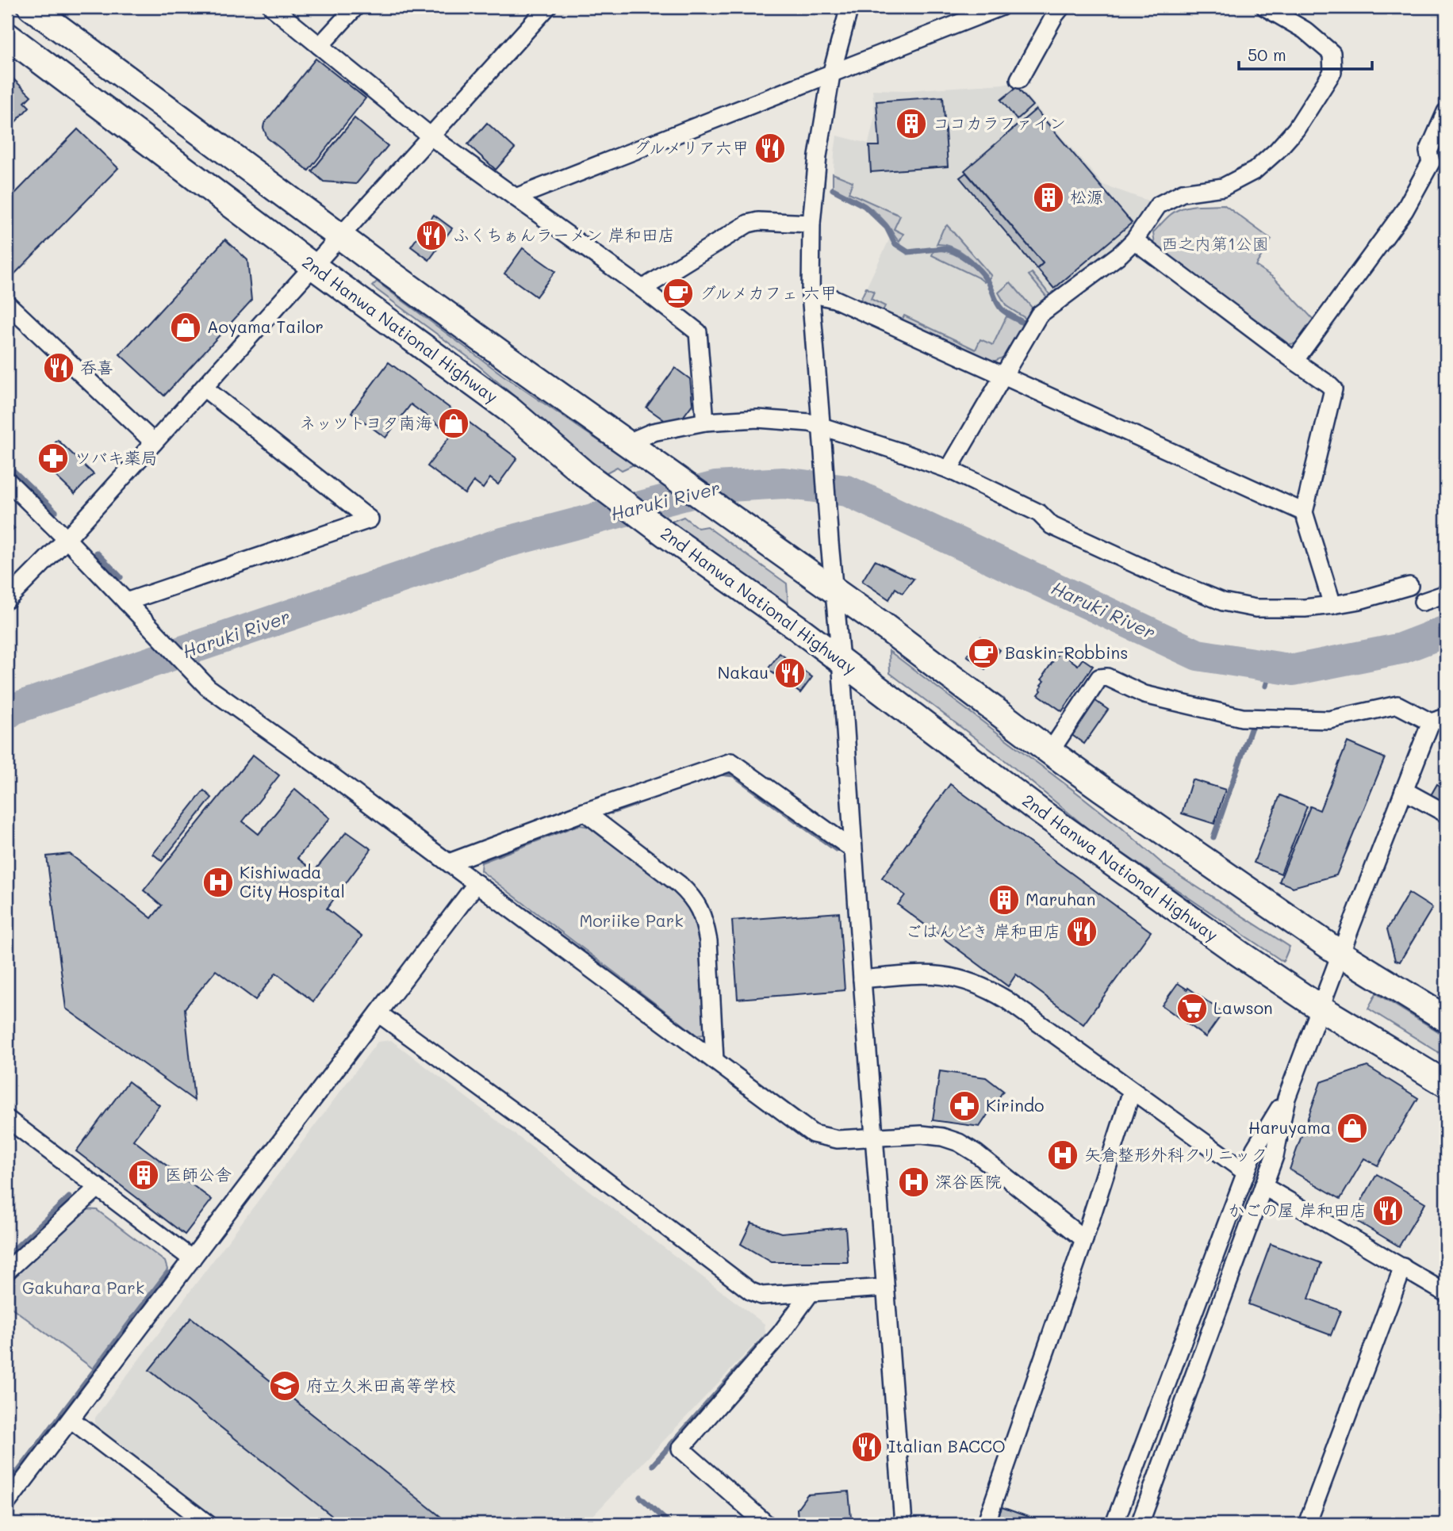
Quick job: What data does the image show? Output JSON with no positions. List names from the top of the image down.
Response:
{
  "streets": {
    "highway": ["2nd Hanwa National Highway"]
  },
  "water": ["Haruki River"],
  "parks": ["西之内第1公園", "Moriike Park", "Gakuhara Park"],
  "places": {
    "building": [
      "ココカラファイン",
      "松源",
      "Maruhan",
      "医師公舎"
    ],
    "restaurant": [
      "グルメリア六甲",
      "ふくちぁんラーメン 岸和田店",
      "呑喜",
      "Nakau",
      "ごはんどき 岸和田店",
      "かごの屋 岸和田店",
      "Italian BACCO"
    ],
    "cafe": ["グルメカフェ 六甲", "Baskin-Robbins"],
    "shop": ["Aoyama Tailor", "ネッツトヨタ南海", "Haruyama"],
    "pharmacy": ["ツバキ薬局", "Kirindo"],
    "hospital": ["Kishiwada City Hospital", "矢倉整形外科クリニック", "深谷医院"],
    "supermarket": ["Lawson"],
    "school or university": ["府立久米田高等学校"]
  },
  "scale_bar": "50 m"
}
